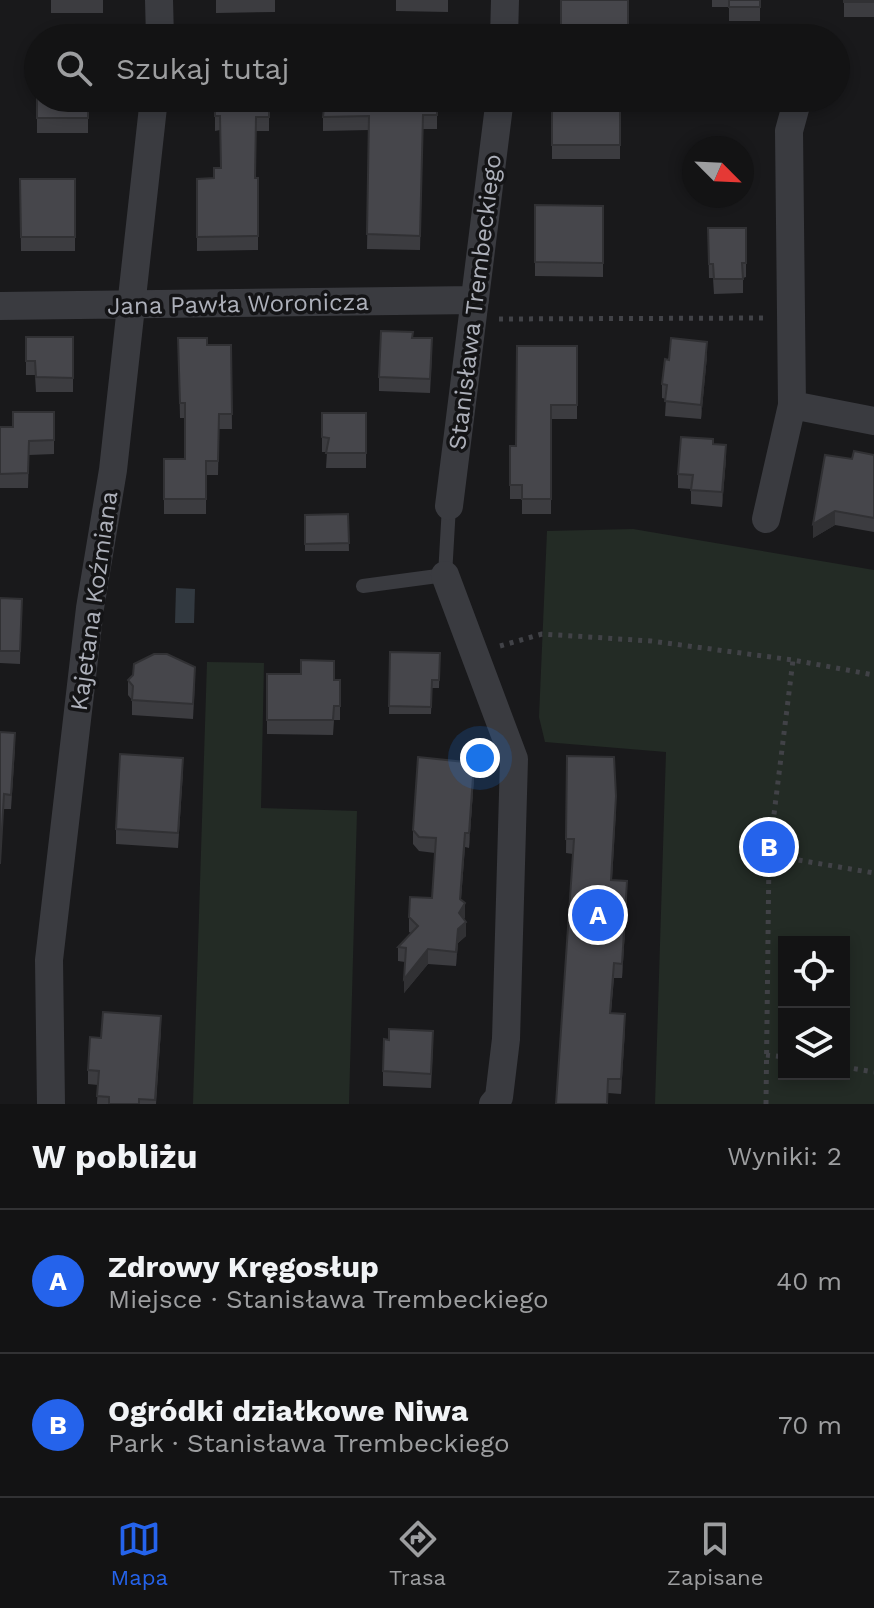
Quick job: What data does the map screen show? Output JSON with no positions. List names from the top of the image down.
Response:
{
  "streets": {
    "street": ["Stanisława Trembeckiego", "Jana Pawła Woronicza", "Kajetana Koźmiana"]
  },
  "crossings": [
    ["Stanisława Trembeckiego", "Jana Pawła Woronicza"],
    ["Jana Pawła Woronicza", "Kajetana Koźmiana"]
  ],
  "north": "bottom right",
  "page": {
    "search": "Szukaj tutaj",
    "pins": ["B", "A"],
    "heading": ["W pobliżu", "Wyniki: 2"],
    "list": [
      {
        "mark": "A",
        "name": "Zdrowy Kręgosłup",
        "note": "Miejsce · Stanisława Trembeckiego",
        "value": "40 m"
      },
      {
        "mark": "B",
        "name": "Ogródki działkowe Niwa",
        "note": "Park · Stanisława Trembeckiego",
        "value": "70 m"
      }
    ],
    "nav": ["Mapa", "Trasa", "Zapisane"]
  }
}
